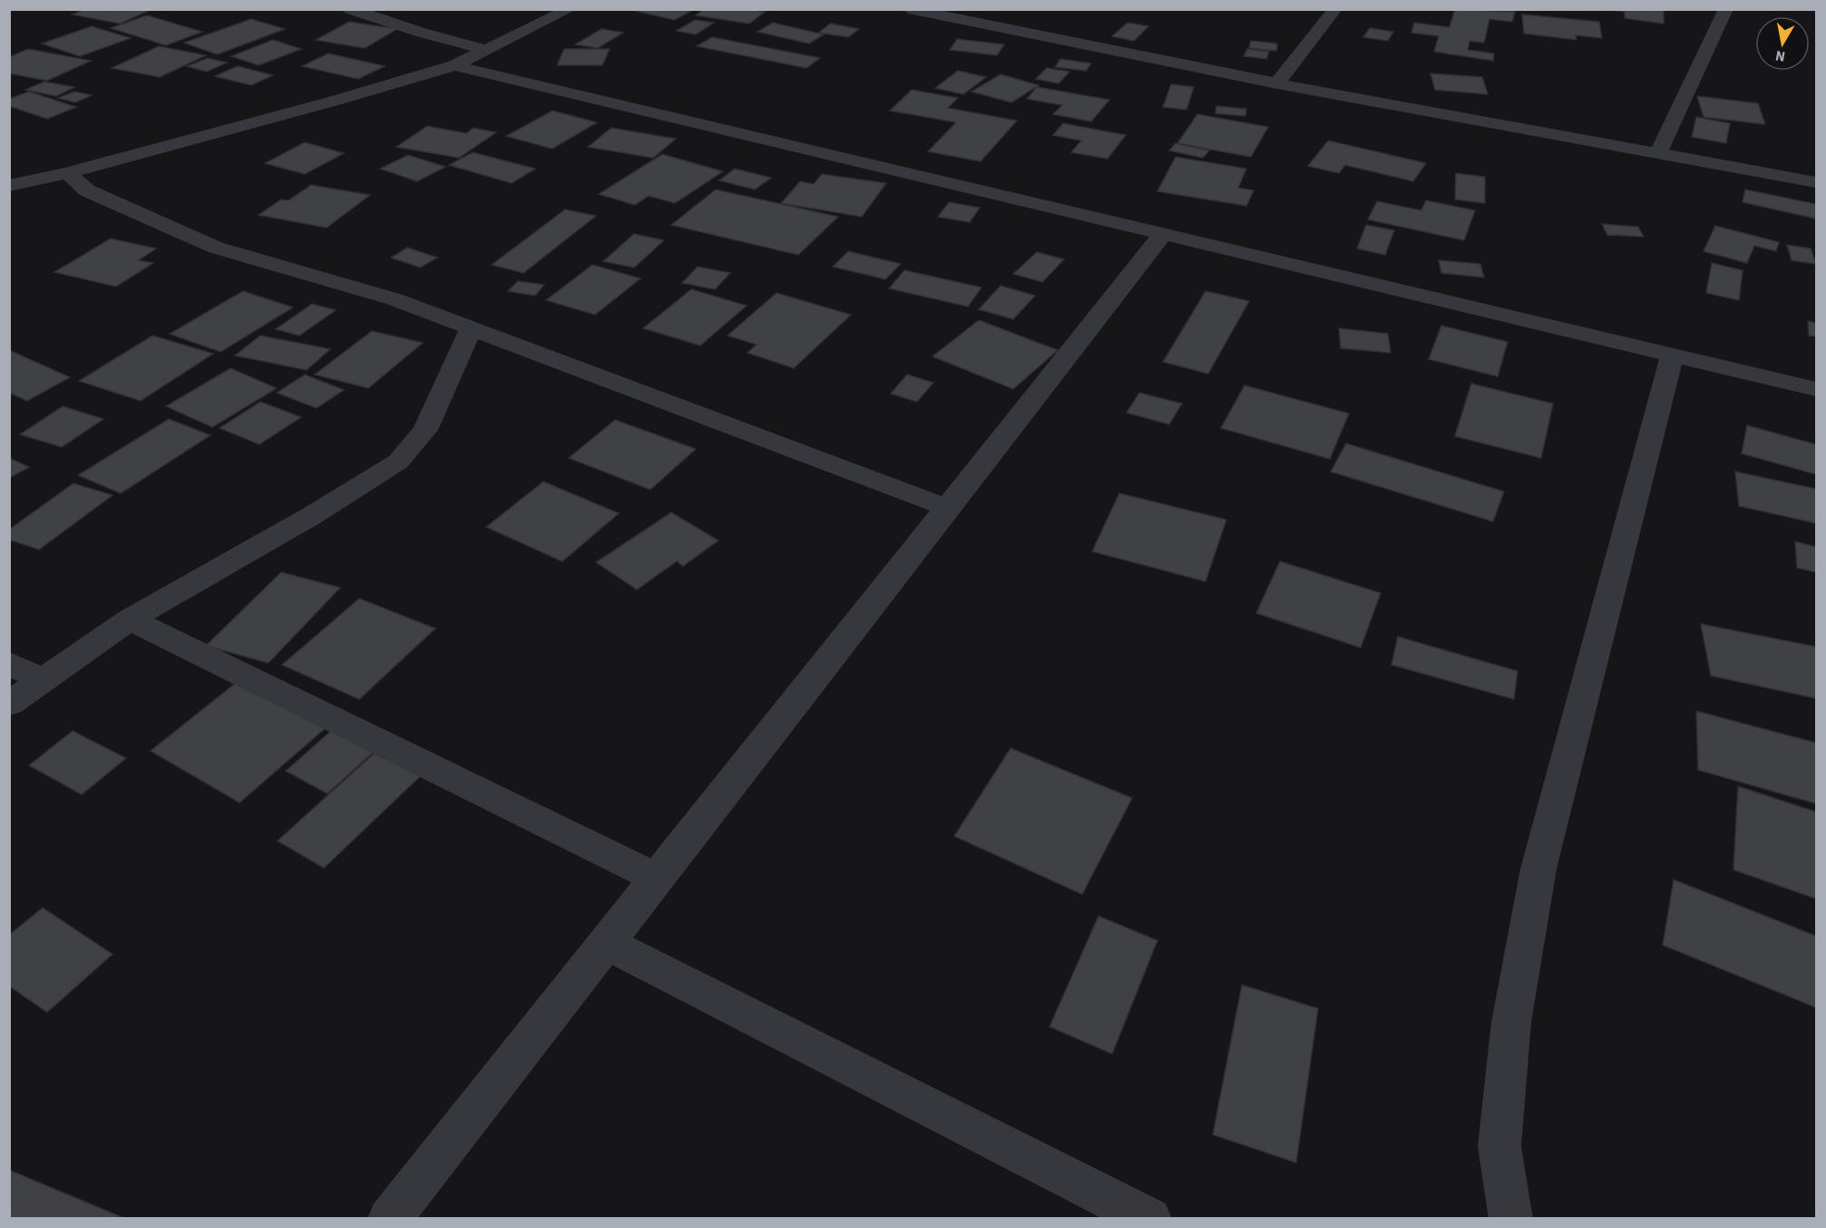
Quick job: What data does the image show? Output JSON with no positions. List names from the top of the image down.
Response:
{
  "north": "bottom"
}
